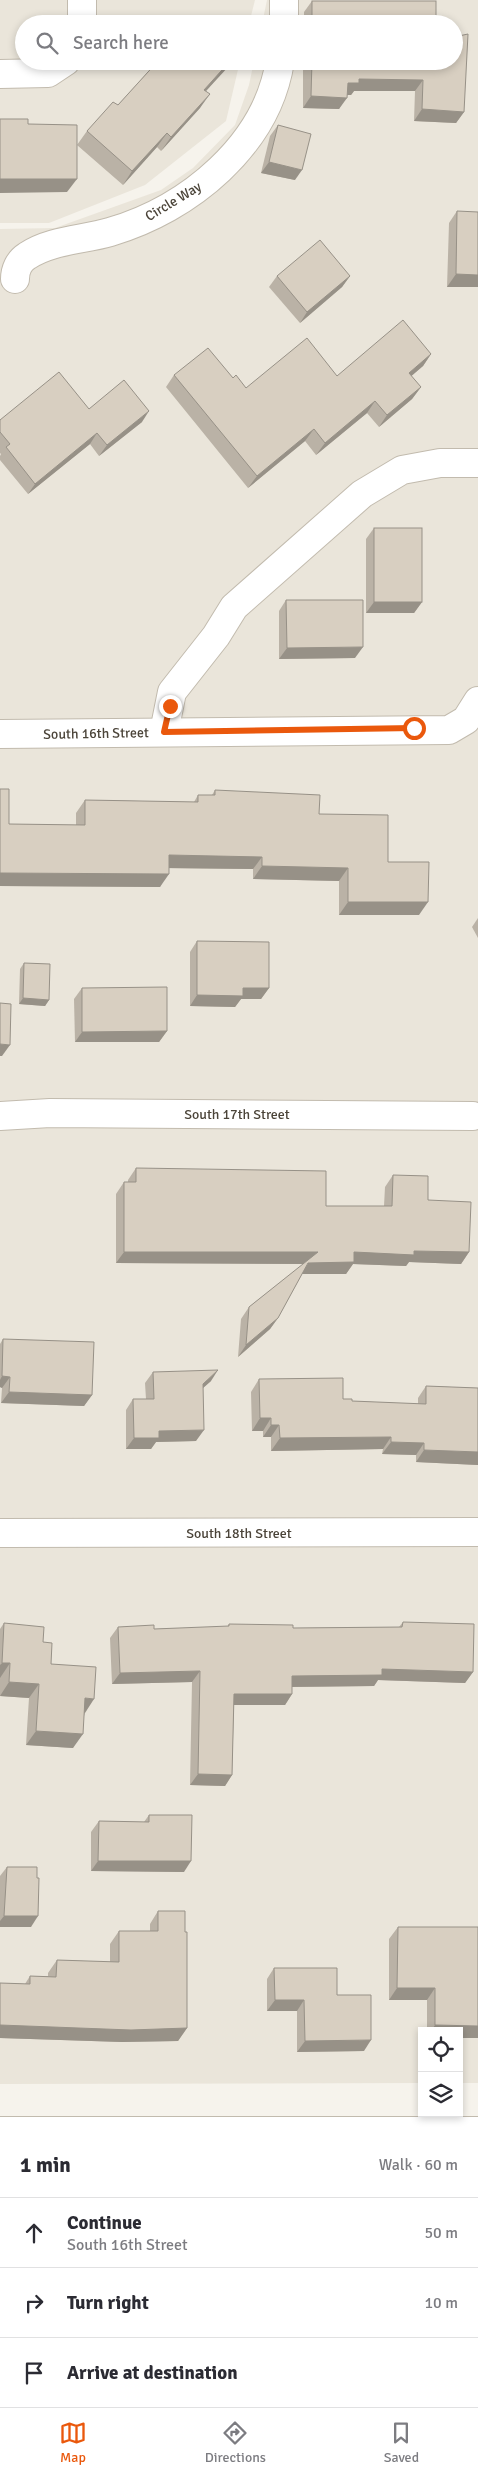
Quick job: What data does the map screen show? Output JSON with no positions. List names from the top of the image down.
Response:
{
  "streets": {
    "street": [
      "Circle Way",
      "South 16th Street",
      "South 17th Street",
      "South 18th Street"
    ]
  },
  "page": {
    "search": "Search here",
    "heading": ["1 min", "Walk · 60 m"],
    "list": [
      ["Continue", "South 16th Street", "50 m"],
      ["Turn right", "10 m"],
      "Arrive at destination"
    ],
    "nav": ["Map", "Directions", "Saved"]
  }
}
